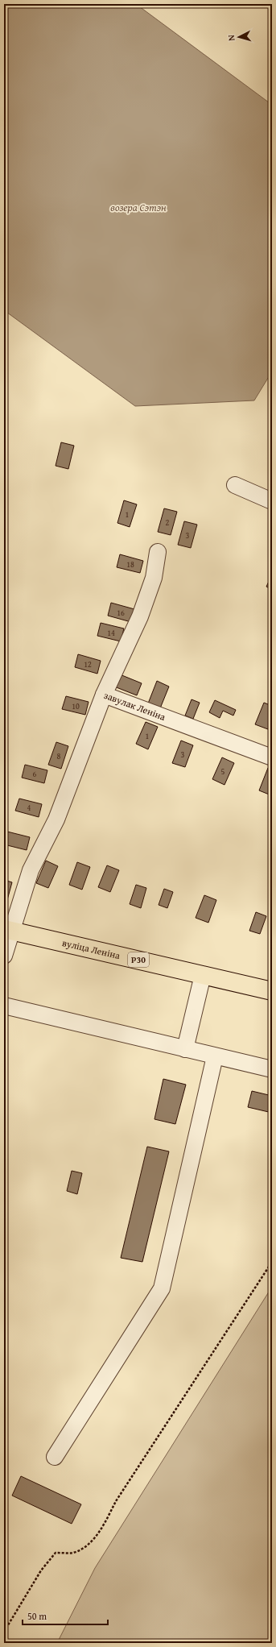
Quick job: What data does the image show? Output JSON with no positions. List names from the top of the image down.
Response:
{
  "streets": {
    "main road": ["вуліца Леніна", "Р30"],
    "street": ["завулак Леніна"]
  },
  "water": ["возера Сэтэн"],
  "house_numbers": [
    "1",
    "2",
    "3",
    "18",
    "16",
    "14",
    "12",
    "10",
    "1",
    "3",
    "8",
    "5",
    "6",
    "4"
  ],
  "scale_bar": "50 m",
  "north": "left"
}
